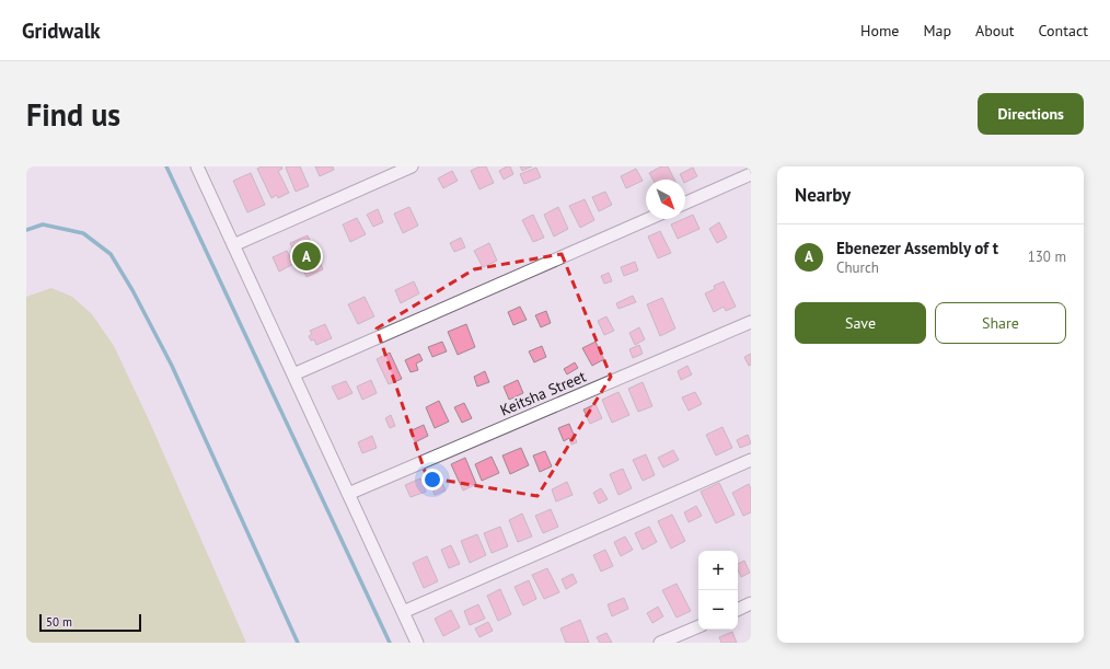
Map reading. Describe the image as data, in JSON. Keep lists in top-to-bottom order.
{
  "streets": {
    "street": ["Keitsha Street"]
  },
  "scale_bar": "50 m",
  "north": "bottom right",
  "page": {
    "header": "Gridwalk",
    "nav": [
      "Home",
      "Map",
      "About",
      "Contact"
    ],
    "buttons": [
      "Directions",
      ["Save", "Share"]
    ],
    "title": "Find us",
    "heading": "Nearby",
    "list": [
      {
        "mark": "A",
        "name": "Ebenezer Assembly of t",
        "note": "Church",
        "value": "130 m"
      }
    ],
    "pins": "A",
    "map_buttons": ["+", "−"],
    "scale": "50 m"
  }
}
